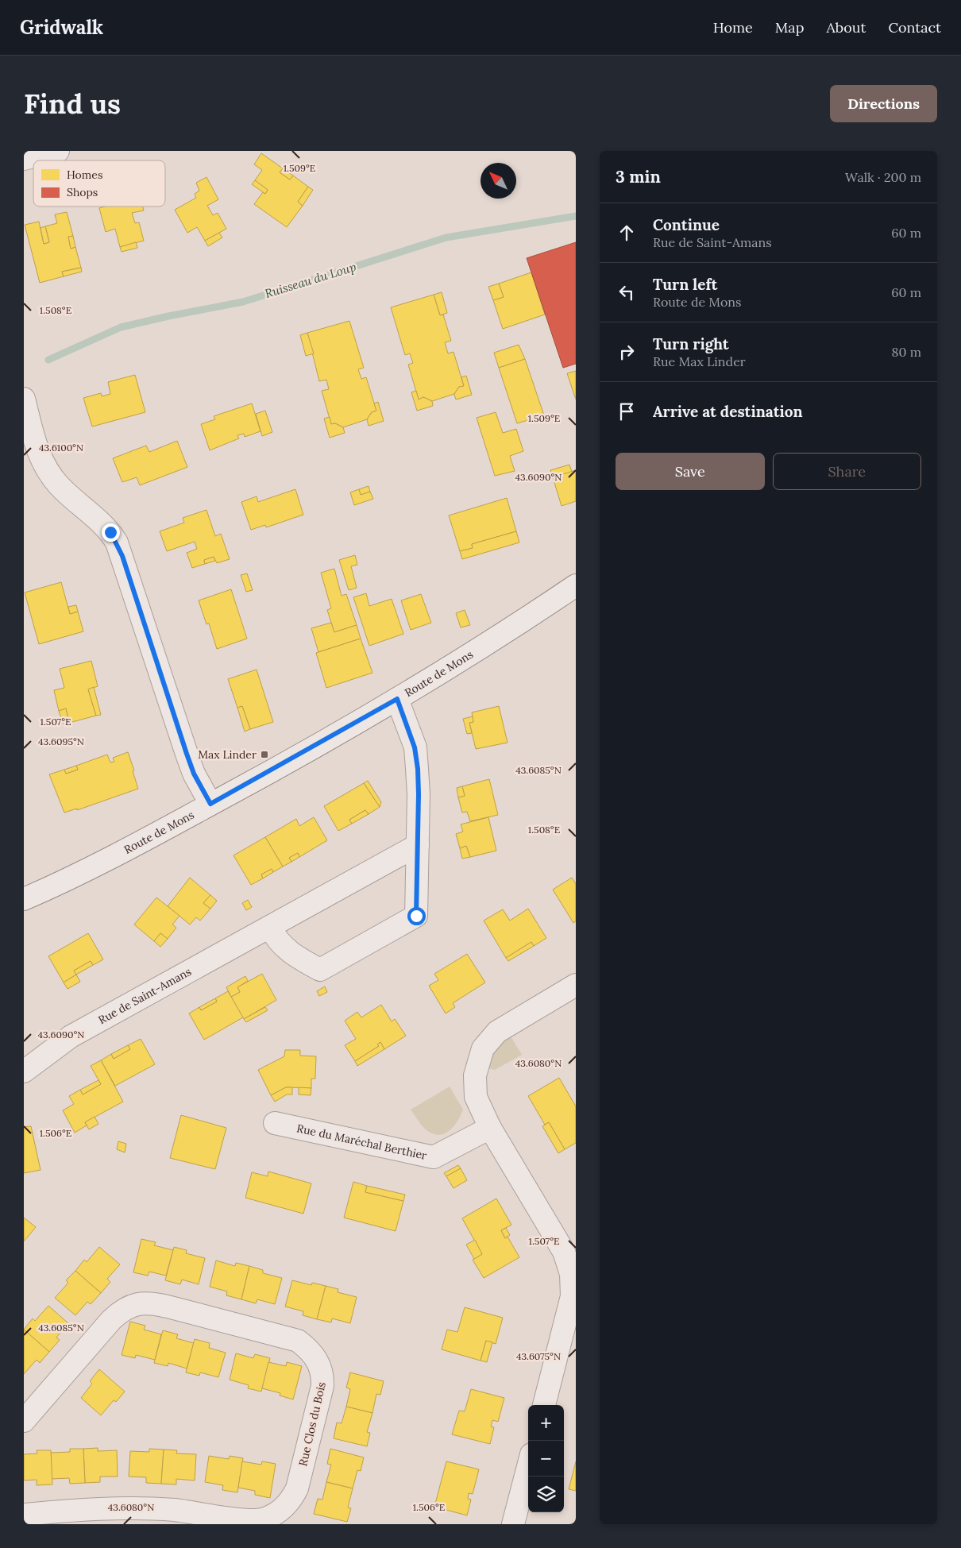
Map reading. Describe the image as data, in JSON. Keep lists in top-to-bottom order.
{
  "streets": {
    "street": [
      "Route de Mons",
      "Rue de Saint-Amans",
      "Rue du Maréchal Berthier",
      "Rue Clos du Bois"
    ]
  },
  "water": ["Ruisseau du Loup"],
  "places": {
    "transit": ["Max Linder"]
  },
  "legend": ["Homes", "Shops"],
  "north": "top left",
  "page": {
    "header": "Gridwalk",
    "nav": [
      "Home",
      "Map",
      "About",
      "Contact"
    ],
    "buttons": [
      "Directions",
      ["Save", "Share"]
    ],
    "title": "Find us",
    "heading": ["3 min", "Walk · 200 m"],
    "list": [
      ["Continue", "Rue de Saint-Amans", "60 m"],
      ["Turn left", "Route de Mons", "60 m"],
      ["Turn right", "Rue Max Linder", "80 m"],
      "Arrive at destination"
    ],
    "map_buttons": ["+", "−"]
  },
  "coordinates": [
    "1.509°E",
    "1.508°E",
    "43.6100°N",
    "43.6090°N",
    "1.507°E",
    "43.6095°N",
    "43.6085°N",
    "43.6080°N",
    "1.506°E",
    "43.6075°N"
  ]
}
